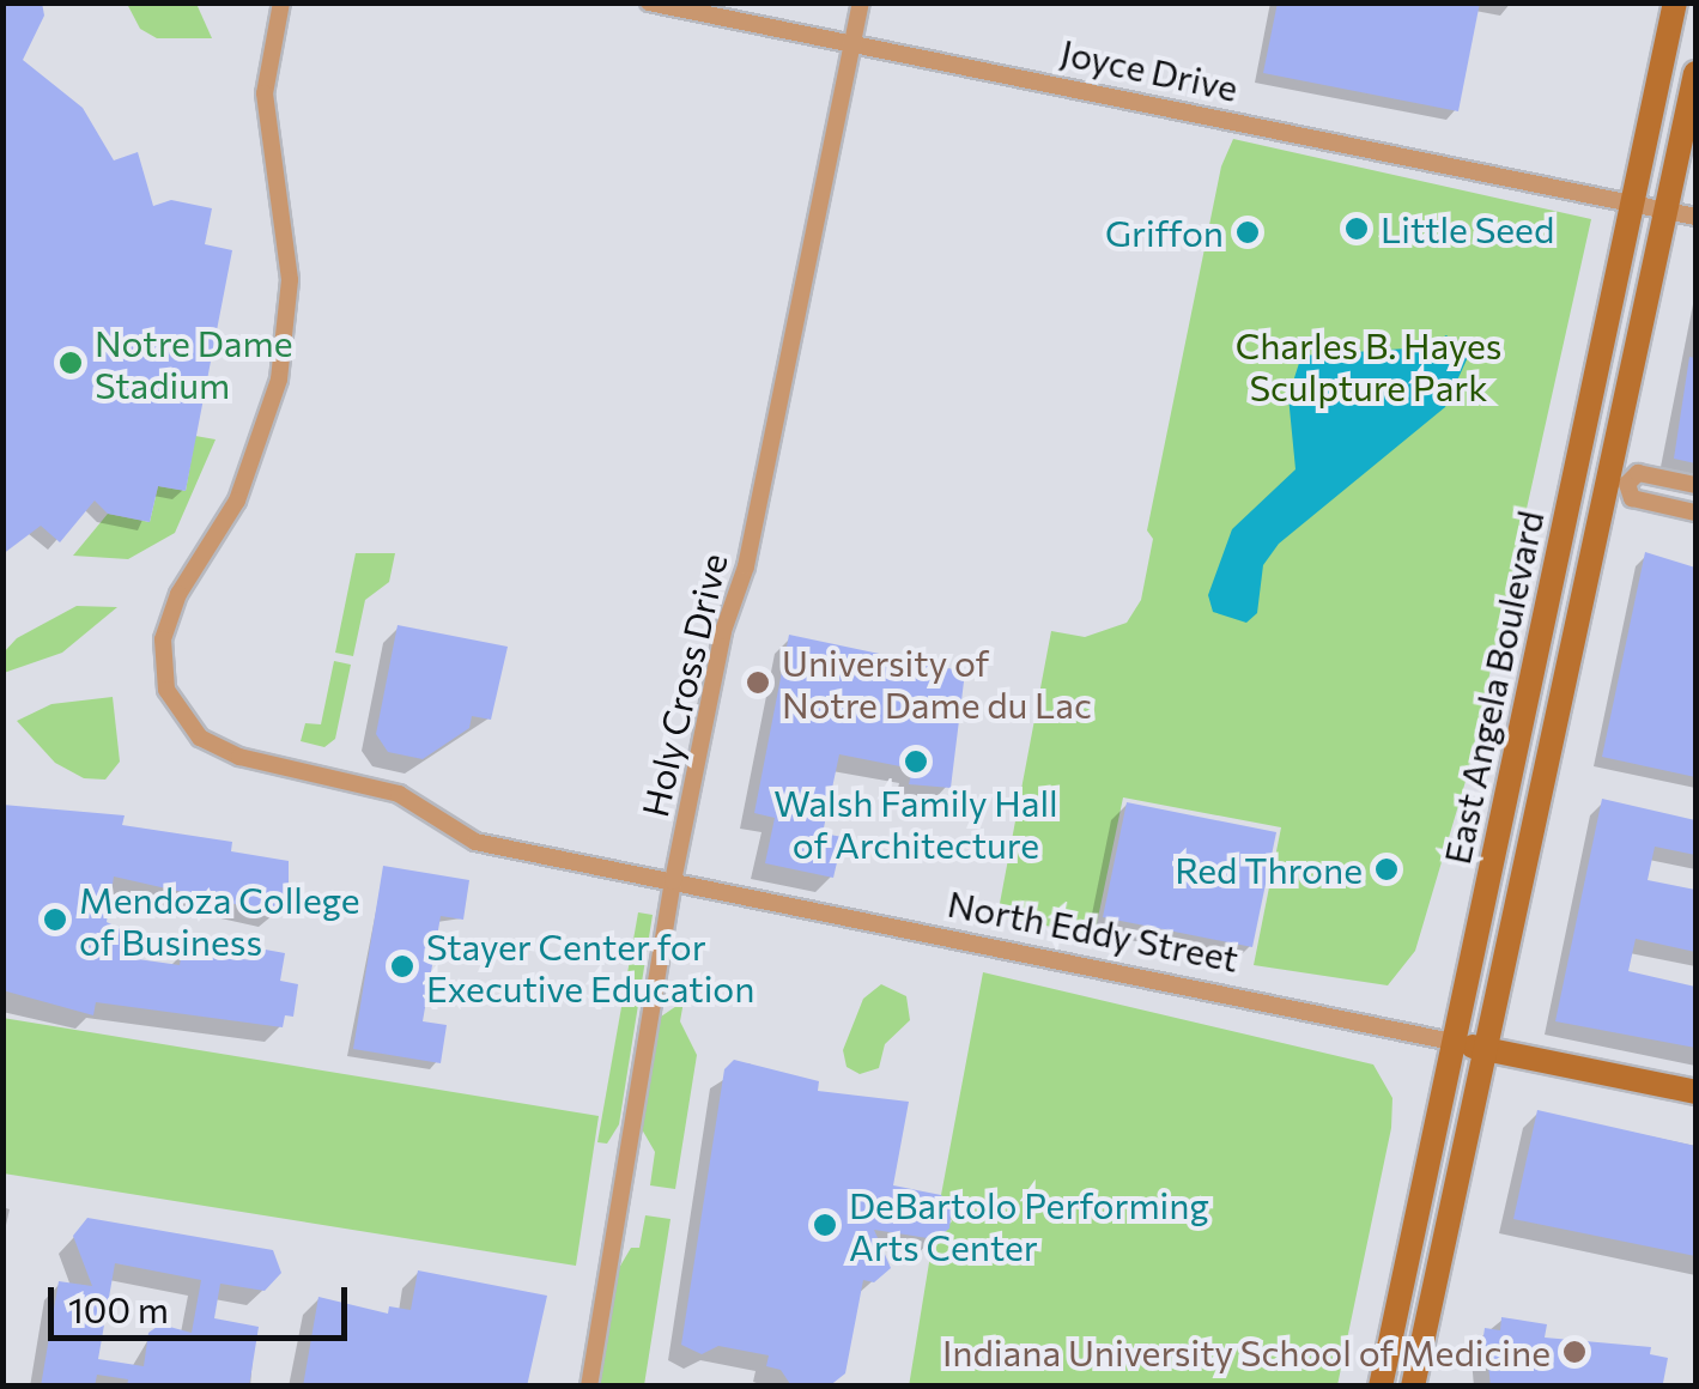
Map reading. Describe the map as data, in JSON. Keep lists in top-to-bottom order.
{
  "streets": {
    "main road": ["East Angela Boulevard", "North Eddy Street"],
    "street": ["Joyce Drive", "Holy Cross Drive"]
  },
  "crossings": [
    ["Joyce Drive", "Holy Cross Drive"],
    ["Joyce Drive", "East Angela Boulevard"],
    ["Holy Cross Drive", "North Eddy Street"],
    ["East Angela Boulevard", "North Eddy Street"]
  ],
  "parks": ["Charles B. Hayes Sculpture Park"],
  "places": [
    "Little Seed",
    "Griffon",
    "Notre Dame Stadium",
    "University of Notre Dame du Lac",
    "Walsh Family Hall of Architecture",
    "Red Throne",
    "Mendoza College of Business",
    "Stayer Center for Executive Education",
    "DeBartolo Performing Arts Center",
    "Indiana University School of Medicine"
  ],
  "scale_bar": "100 m"
}
